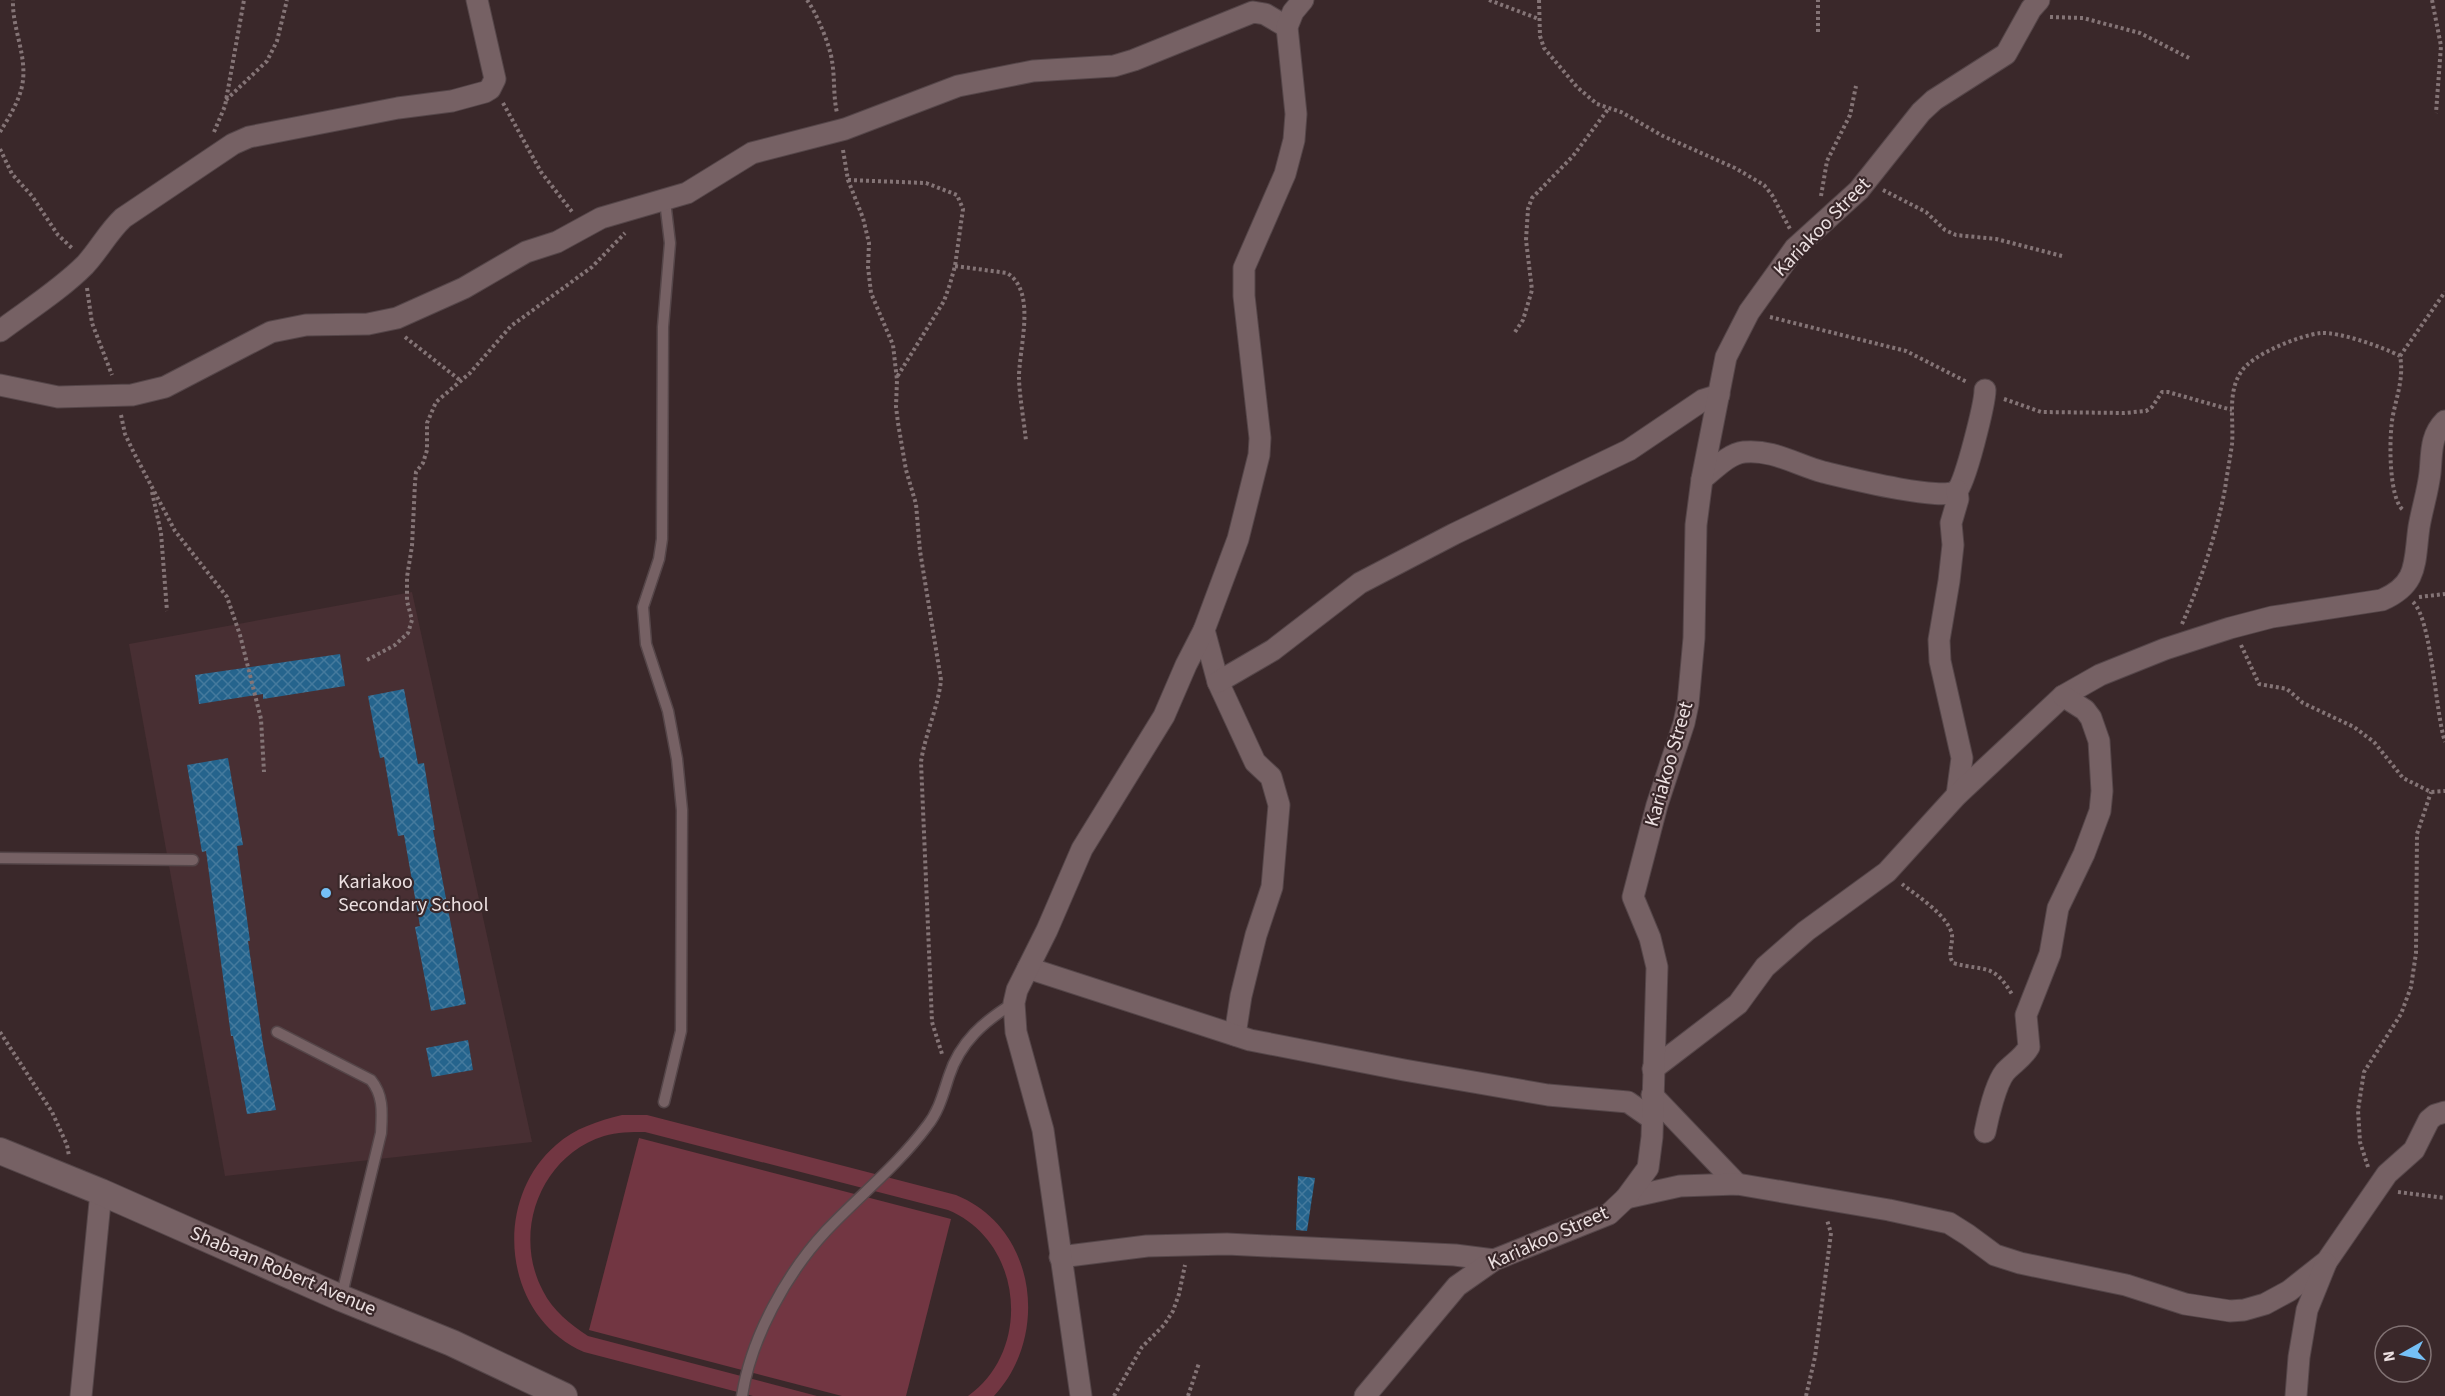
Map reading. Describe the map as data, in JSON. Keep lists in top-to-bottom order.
{
  "streets": {
    "street": ["Kariakoo Street", "Shabaan Robert Avenue"]
  },
  "places": ["Kariakoo Secondary School"],
  "north": "left"
}
